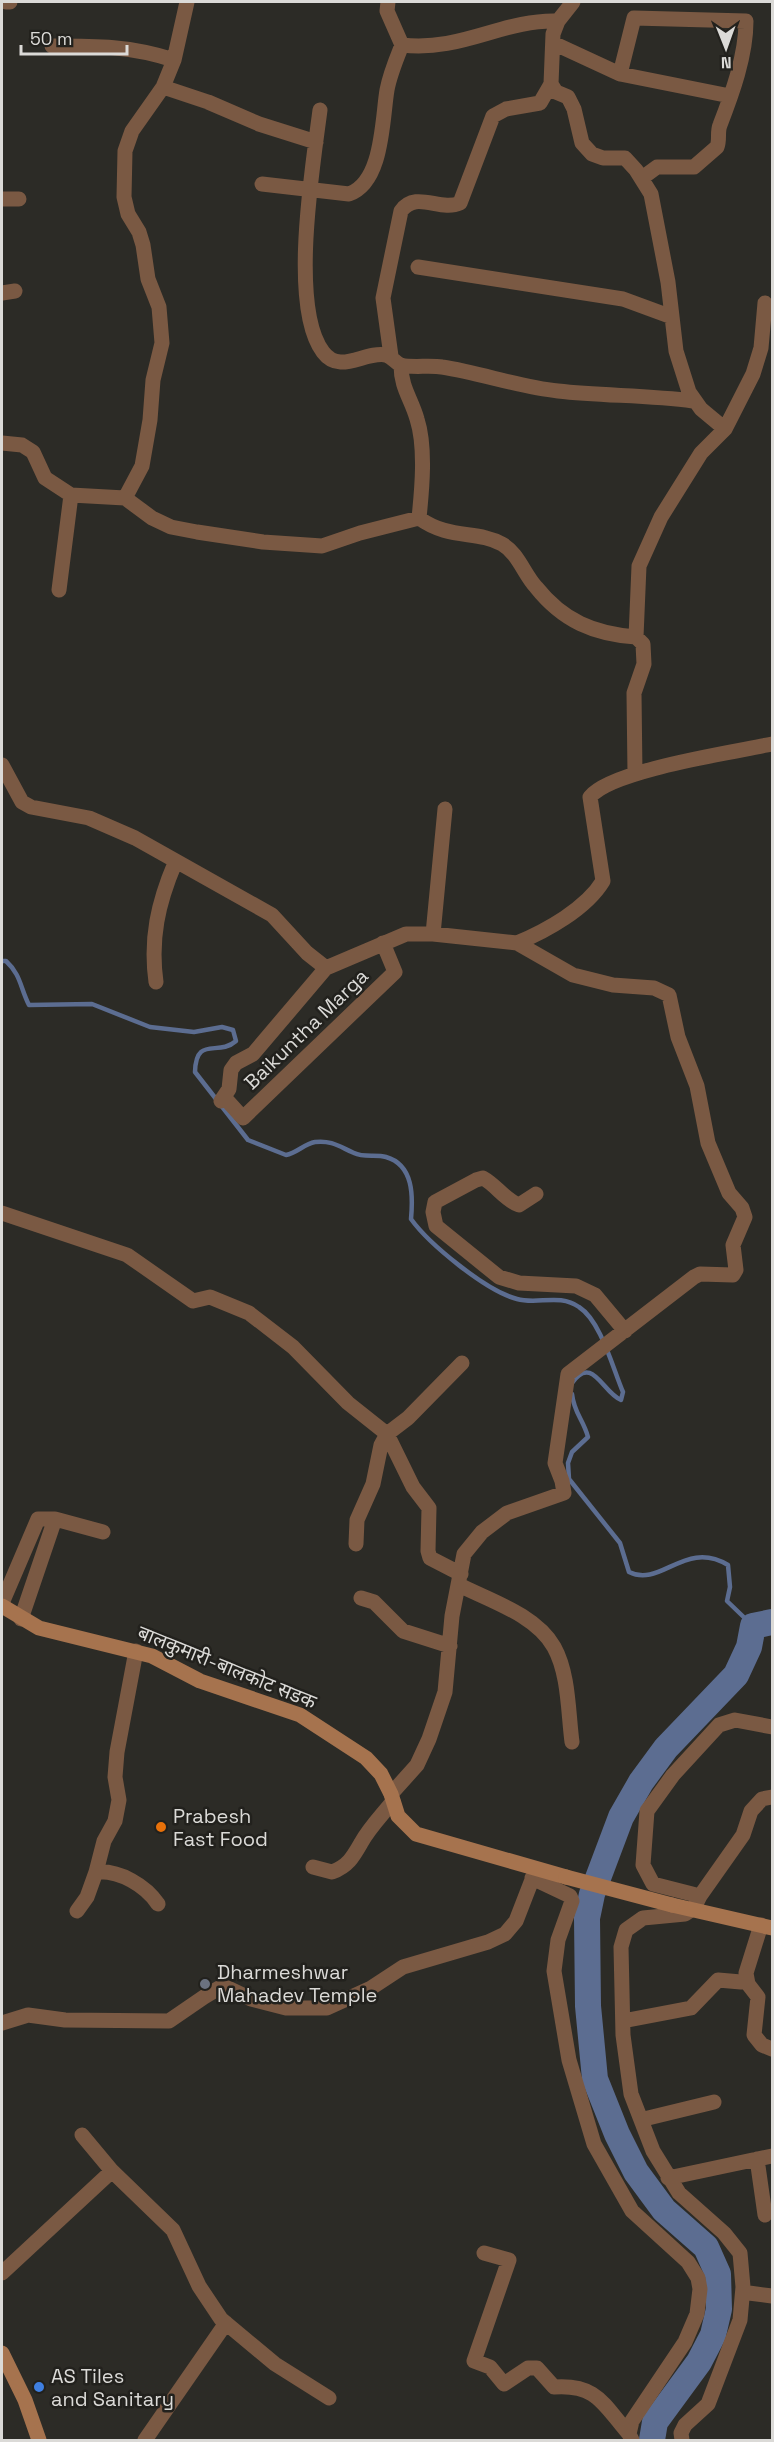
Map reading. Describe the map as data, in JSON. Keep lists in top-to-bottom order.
{
  "streets": {
    "main road": ["बालकुमारी-बालकोट सडक"],
    "street": ["Baikuntha Marga"]
  },
  "places": ["Prabesh Fast Food", "Dharmeshwar Mahadev Temple", "AS Tiles and Sanitary"],
  "scale_bar": "50 m",
  "north": "bottom"
}
